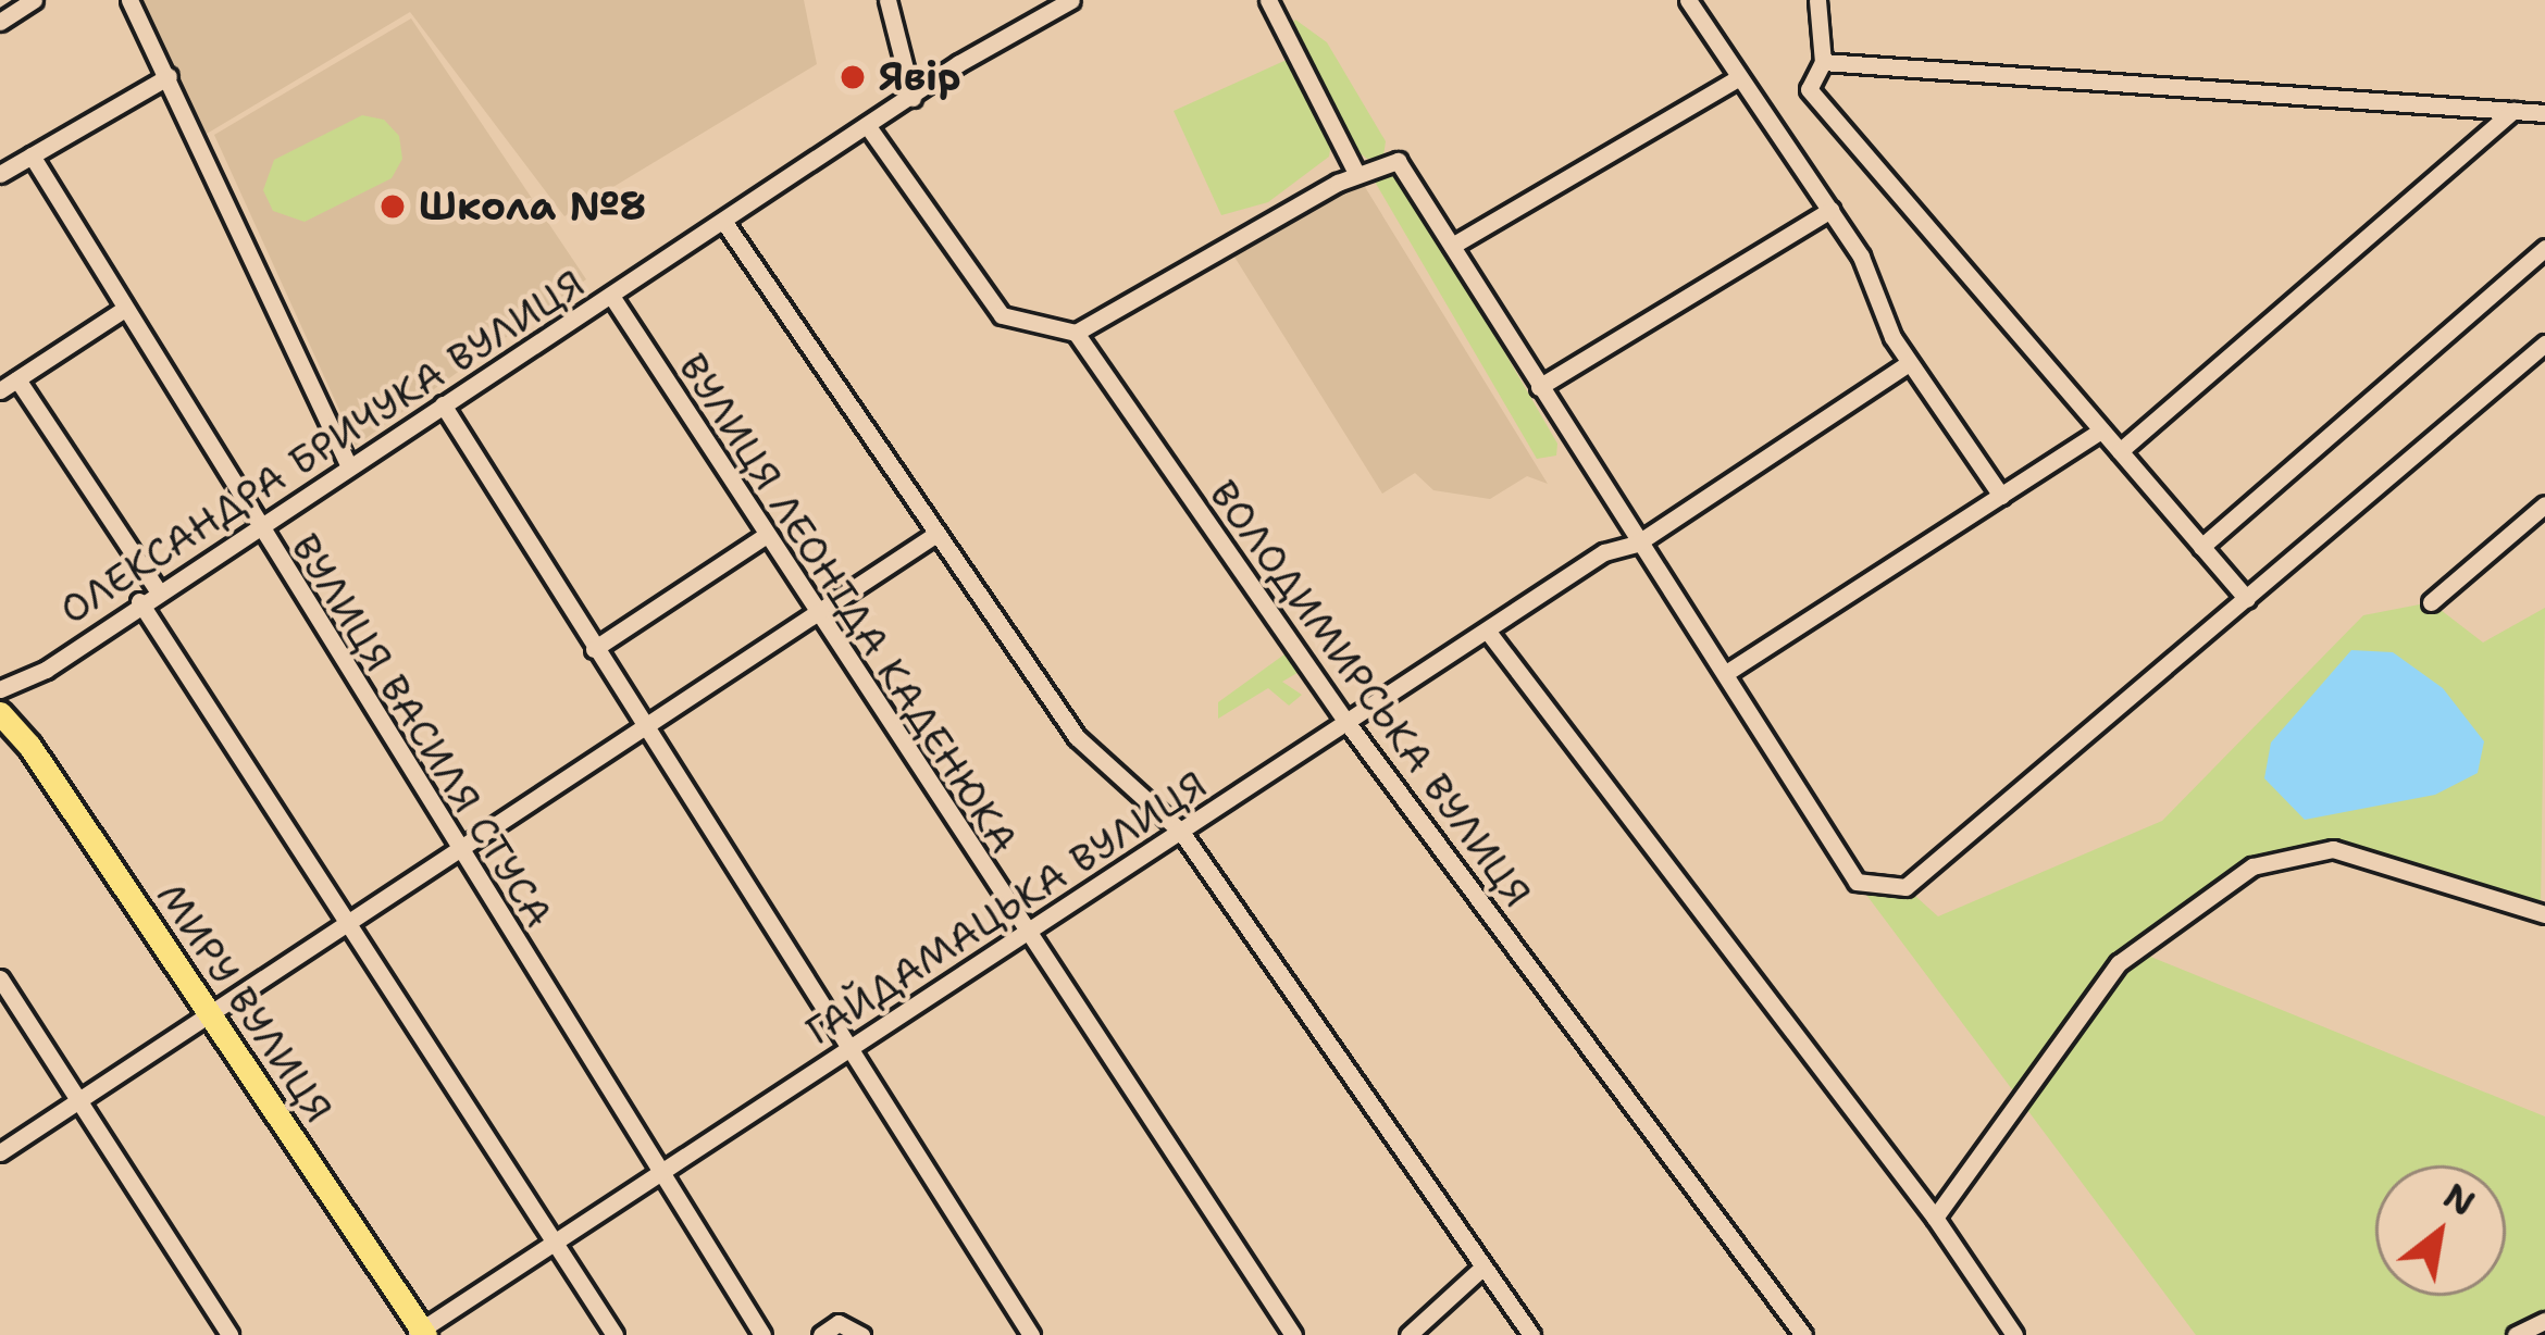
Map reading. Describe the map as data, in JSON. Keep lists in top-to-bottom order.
{
  "streets": {
    "main road": ["МИРУ ВУЛИЦЯ"],
    "street": [
      "ОЛЕКСАНДРА БРИЧУКА ВУЛИЦЯ",
      "ВУЛИЦЯ ЛЕОНІДА КАДЕНЮКА",
      "ВОЛОДИМИРСЬКА ВУЛИЦЯ",
      "ВУЛИЦЯ ВАСИЛЯ СТУСА",
      "ГАЙДАМАЦЬКА ВУЛИЦЯ"
    ]
  },
  "crossings": [
    ["ОЛЕКСАНДРА БРИЧУКА ВУЛИЦЯ", "ВУЛИЦЯ ЛЕОНІДА КАДЕНЮКА"],
    ["ОЛЕКСАНДРА БРИЧУКА ВУЛИЦЯ", "ВУЛИЦЯ ВАСИЛЯ СТУСА"],
    ["ВУЛИЦЯ ЛЕОНІДА КАДЕНЮКА", "ГАЙДАМАЦЬКА ВУЛИЦЯ"],
    ["ВОЛОДИМИРСЬКА ВУЛИЦЯ", "ГАЙДАМАЦЬКА ВУЛИЦЯ"],
    ["ВУЛИЦЯ ВАСИЛЯ СТУСА", "ГАЙДАМАЦЬКА ВУЛИЦЯ"],
    ["ГАЙДАМАЦЬКА ВУЛИЦЯ", "МИРУ ВУЛИЦЯ"]
  ],
  "places": ["Явiр", "Школа №8"],
  "north": "top right"
}
